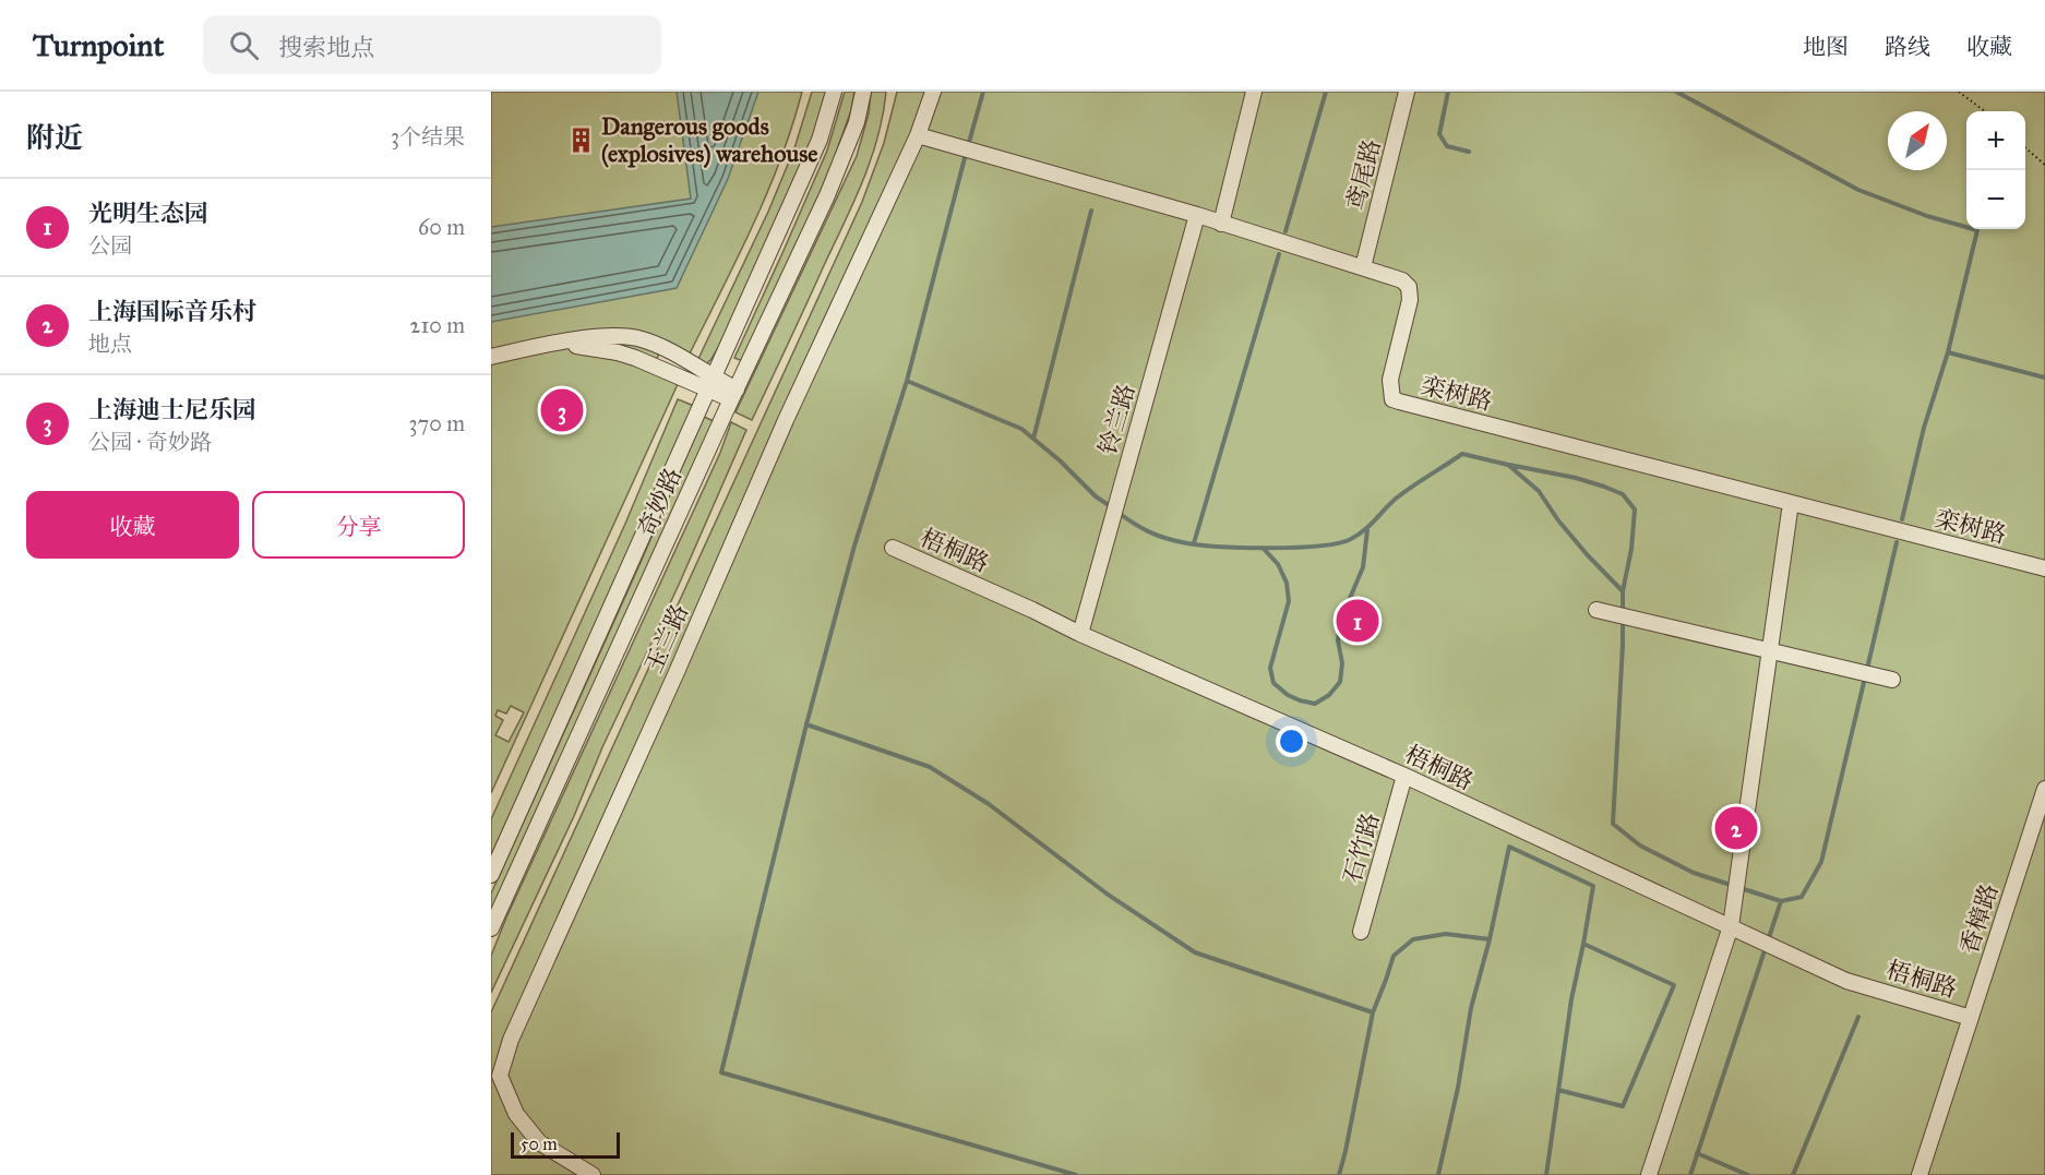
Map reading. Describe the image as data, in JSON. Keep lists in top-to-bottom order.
{
  "streets": {
    "street": [
      "鸢尾路",
      "栾树路",
      "铃兰路",
      "奇妙路",
      "梧桐路",
      "玉兰路",
      "石竹路",
      "香樟路"
    ]
  },
  "crossings": [
    ["鸢尾路", "栾树路"],
    ["栾树路", "铃兰路"],
    ["栾树路", "玉兰路"],
    ["铃兰路", "梧桐路"],
    ["梧桐路", "石竹路"],
    ["梧桐路", "香樟路"]
  ],
  "places": {
    "building": ["Dangerous goods (explosives) warehouse"]
  },
  "scale_bar": "50 m",
  "north": "top right",
  "page": {
    "header": "Turnpoint",
    "search": "搜索地点",
    "nav": ["地图", "路线", "收藏"],
    "heading": ["附近", "3个结果"],
    "map_buttons": ["+", "−"],
    "list": [
      {
        "mark": "1",
        "name": "光明生态园",
        "note": "公园",
        "value": "60 m"
      },
      {
        "mark": "2",
        "name": "上海国际音乐村",
        "note": "地点",
        "value": "210 m"
      },
      {
        "mark": "3",
        "name": "上海迪士尼乐园",
        "note": "公园 · 奇妙路",
        "value": "370 m"
      }
    ],
    "pins": ["3", "1", "2"],
    "buttons": ["收藏", "分享"],
    "scale": "50 m"
  }
}
